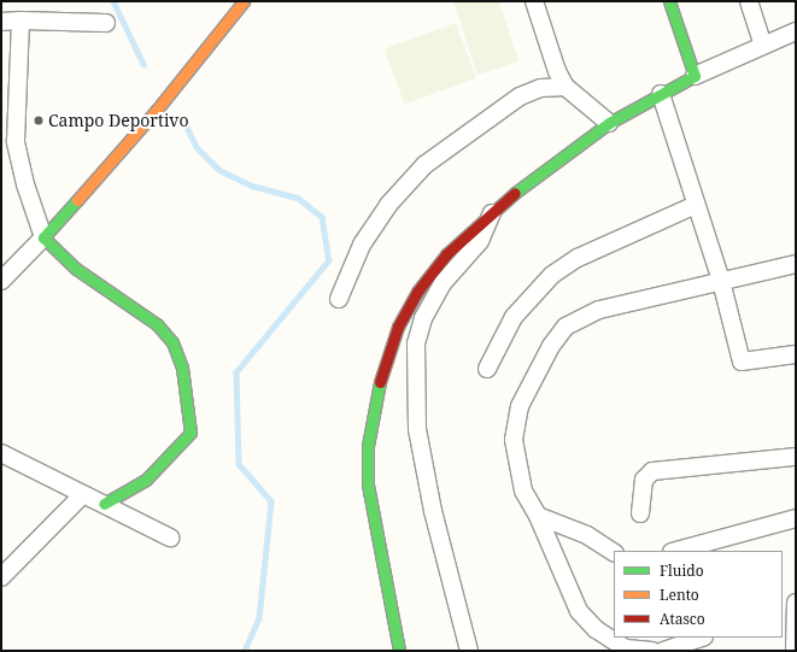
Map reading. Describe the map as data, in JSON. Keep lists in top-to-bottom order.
{
  "places": ["Campo Deportivo"],
  "legend": ["Fluido", "Lento", "Atasco"]
}
